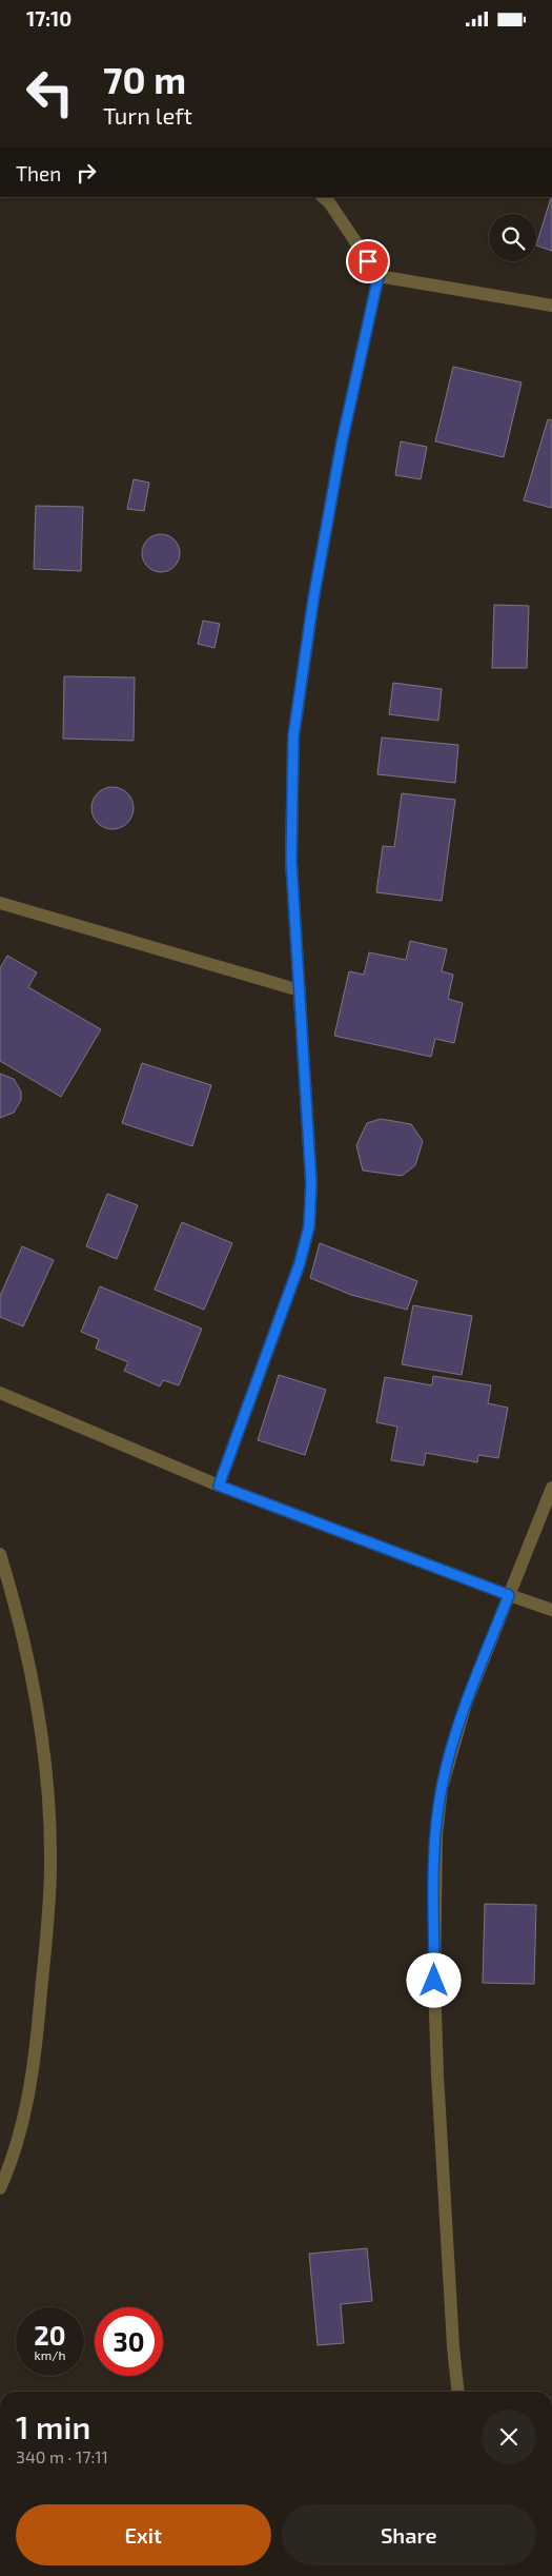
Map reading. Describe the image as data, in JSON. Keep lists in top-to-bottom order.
{
  "page": {
    "status": "17:10",
    "turn": ["70 m", "Turn left"],
    "then": "Then",
    "speed": "20 km/h",
    "limit": "30",
    "heading": ["1 min", "340 m · 17:11"],
    "buttons": ["Exit", "Share"]
  }
}
